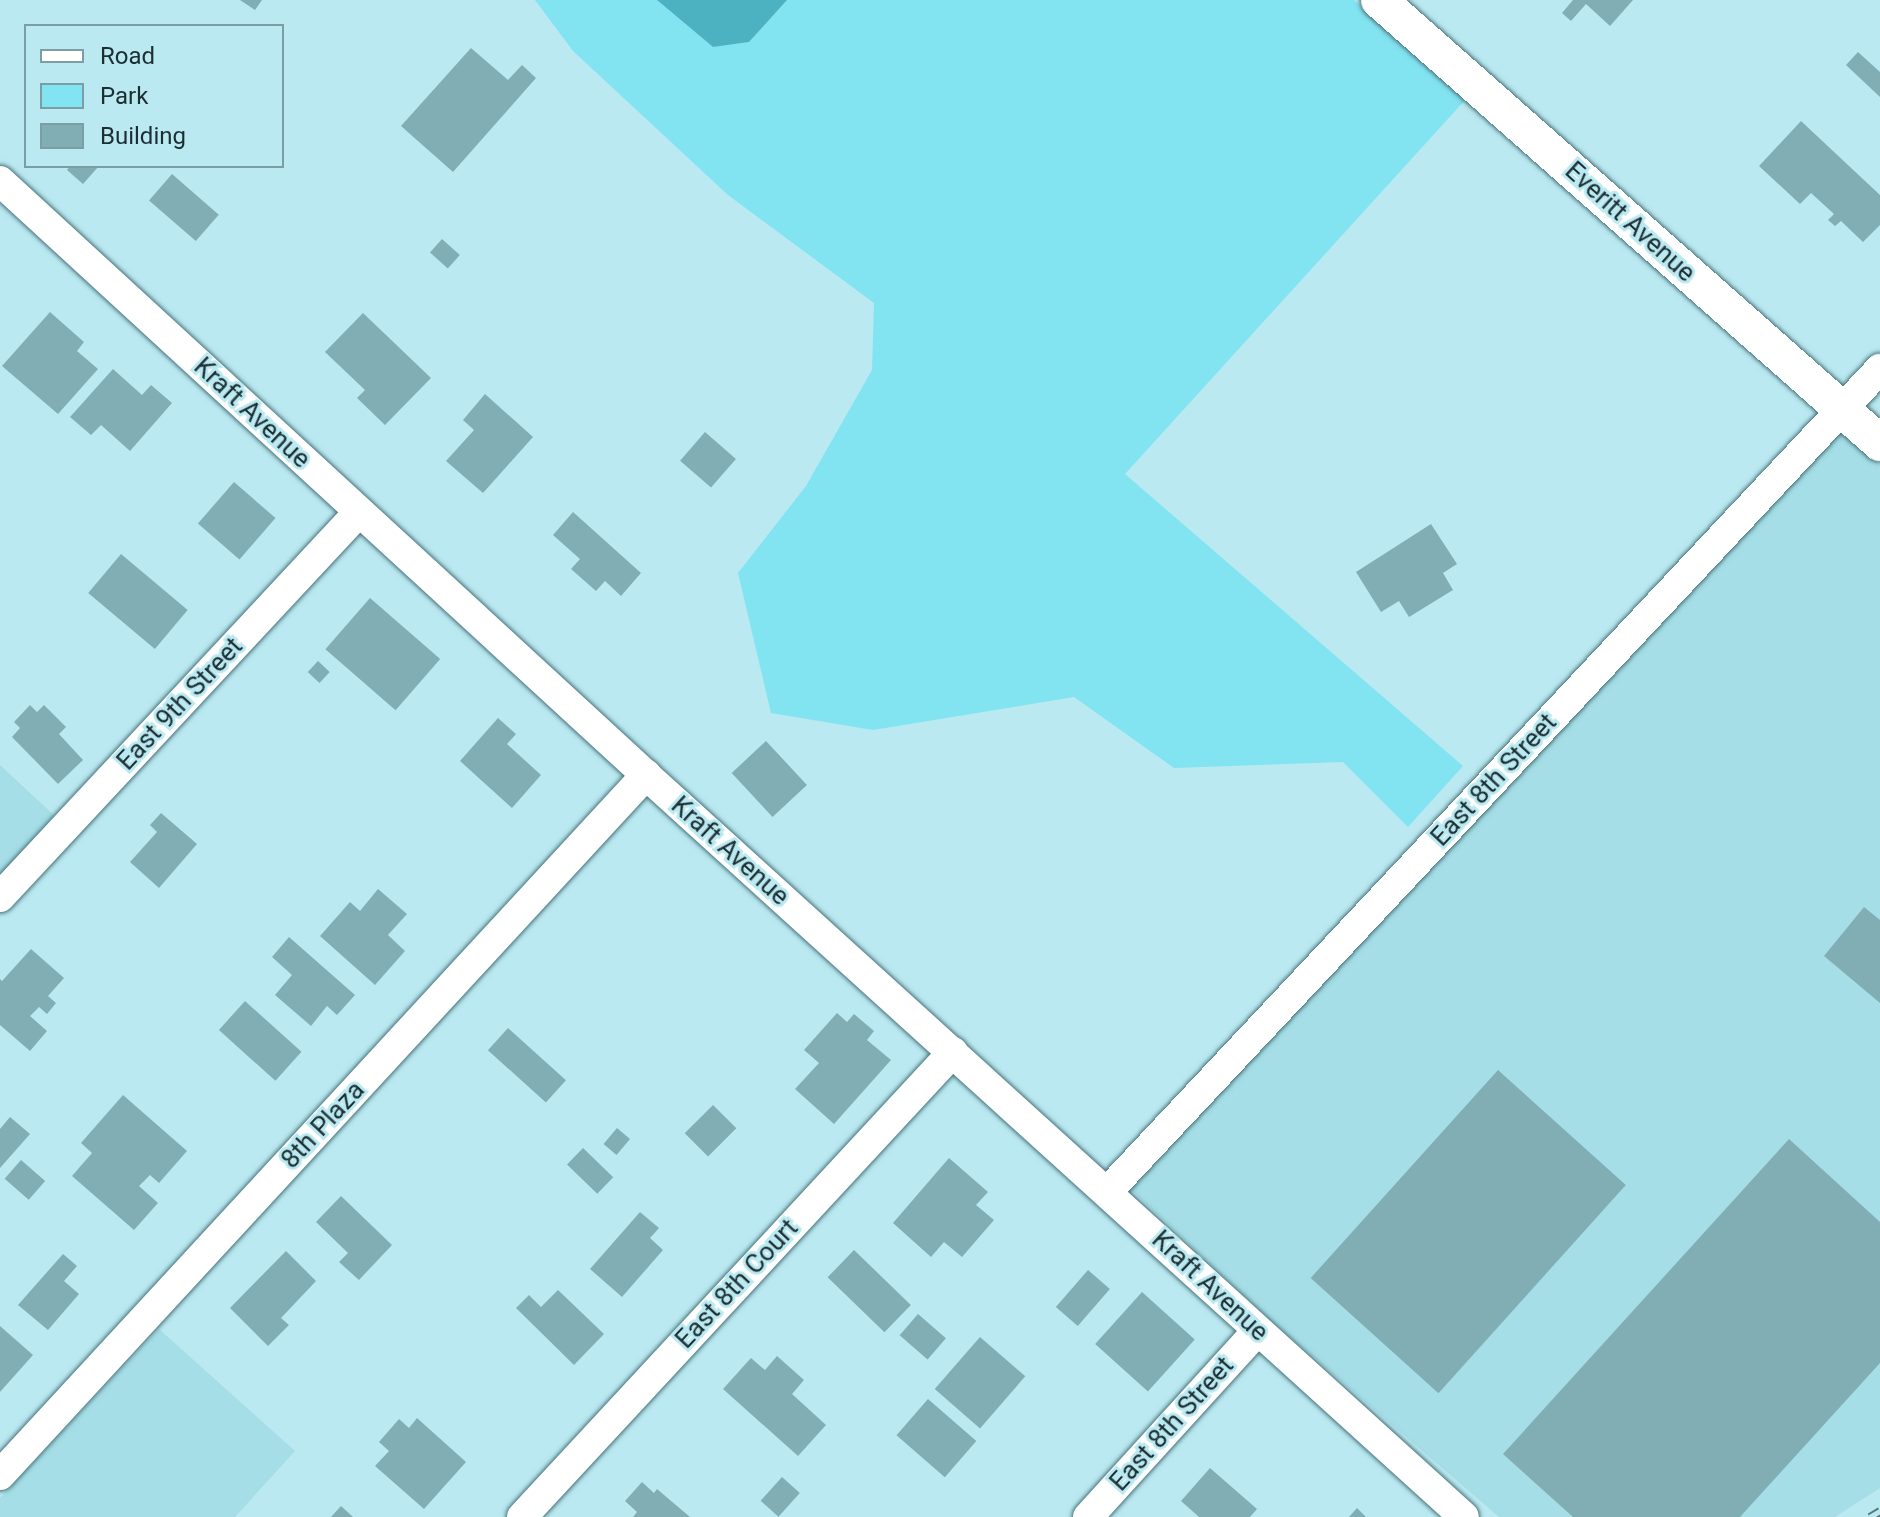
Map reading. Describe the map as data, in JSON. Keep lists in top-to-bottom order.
{
  "streets": {
    "street": [
      "Everitt Avenue",
      "Kraft Avenue",
      "East 9th Street",
      "East 8th Street",
      "8th Plaza",
      "East 8th Court"
    ]
  },
  "crossings": [
    ["Everitt Avenue", "East 8th Street"],
    ["Kraft Avenue", "East 9th Street"],
    ["Kraft Avenue", "East 8th Street"],
    ["Kraft Avenue", "8th Plaza"],
    ["Kraft Avenue", "East 8th Court"]
  ],
  "legend": ["Road", "Park", "Building"]
}
